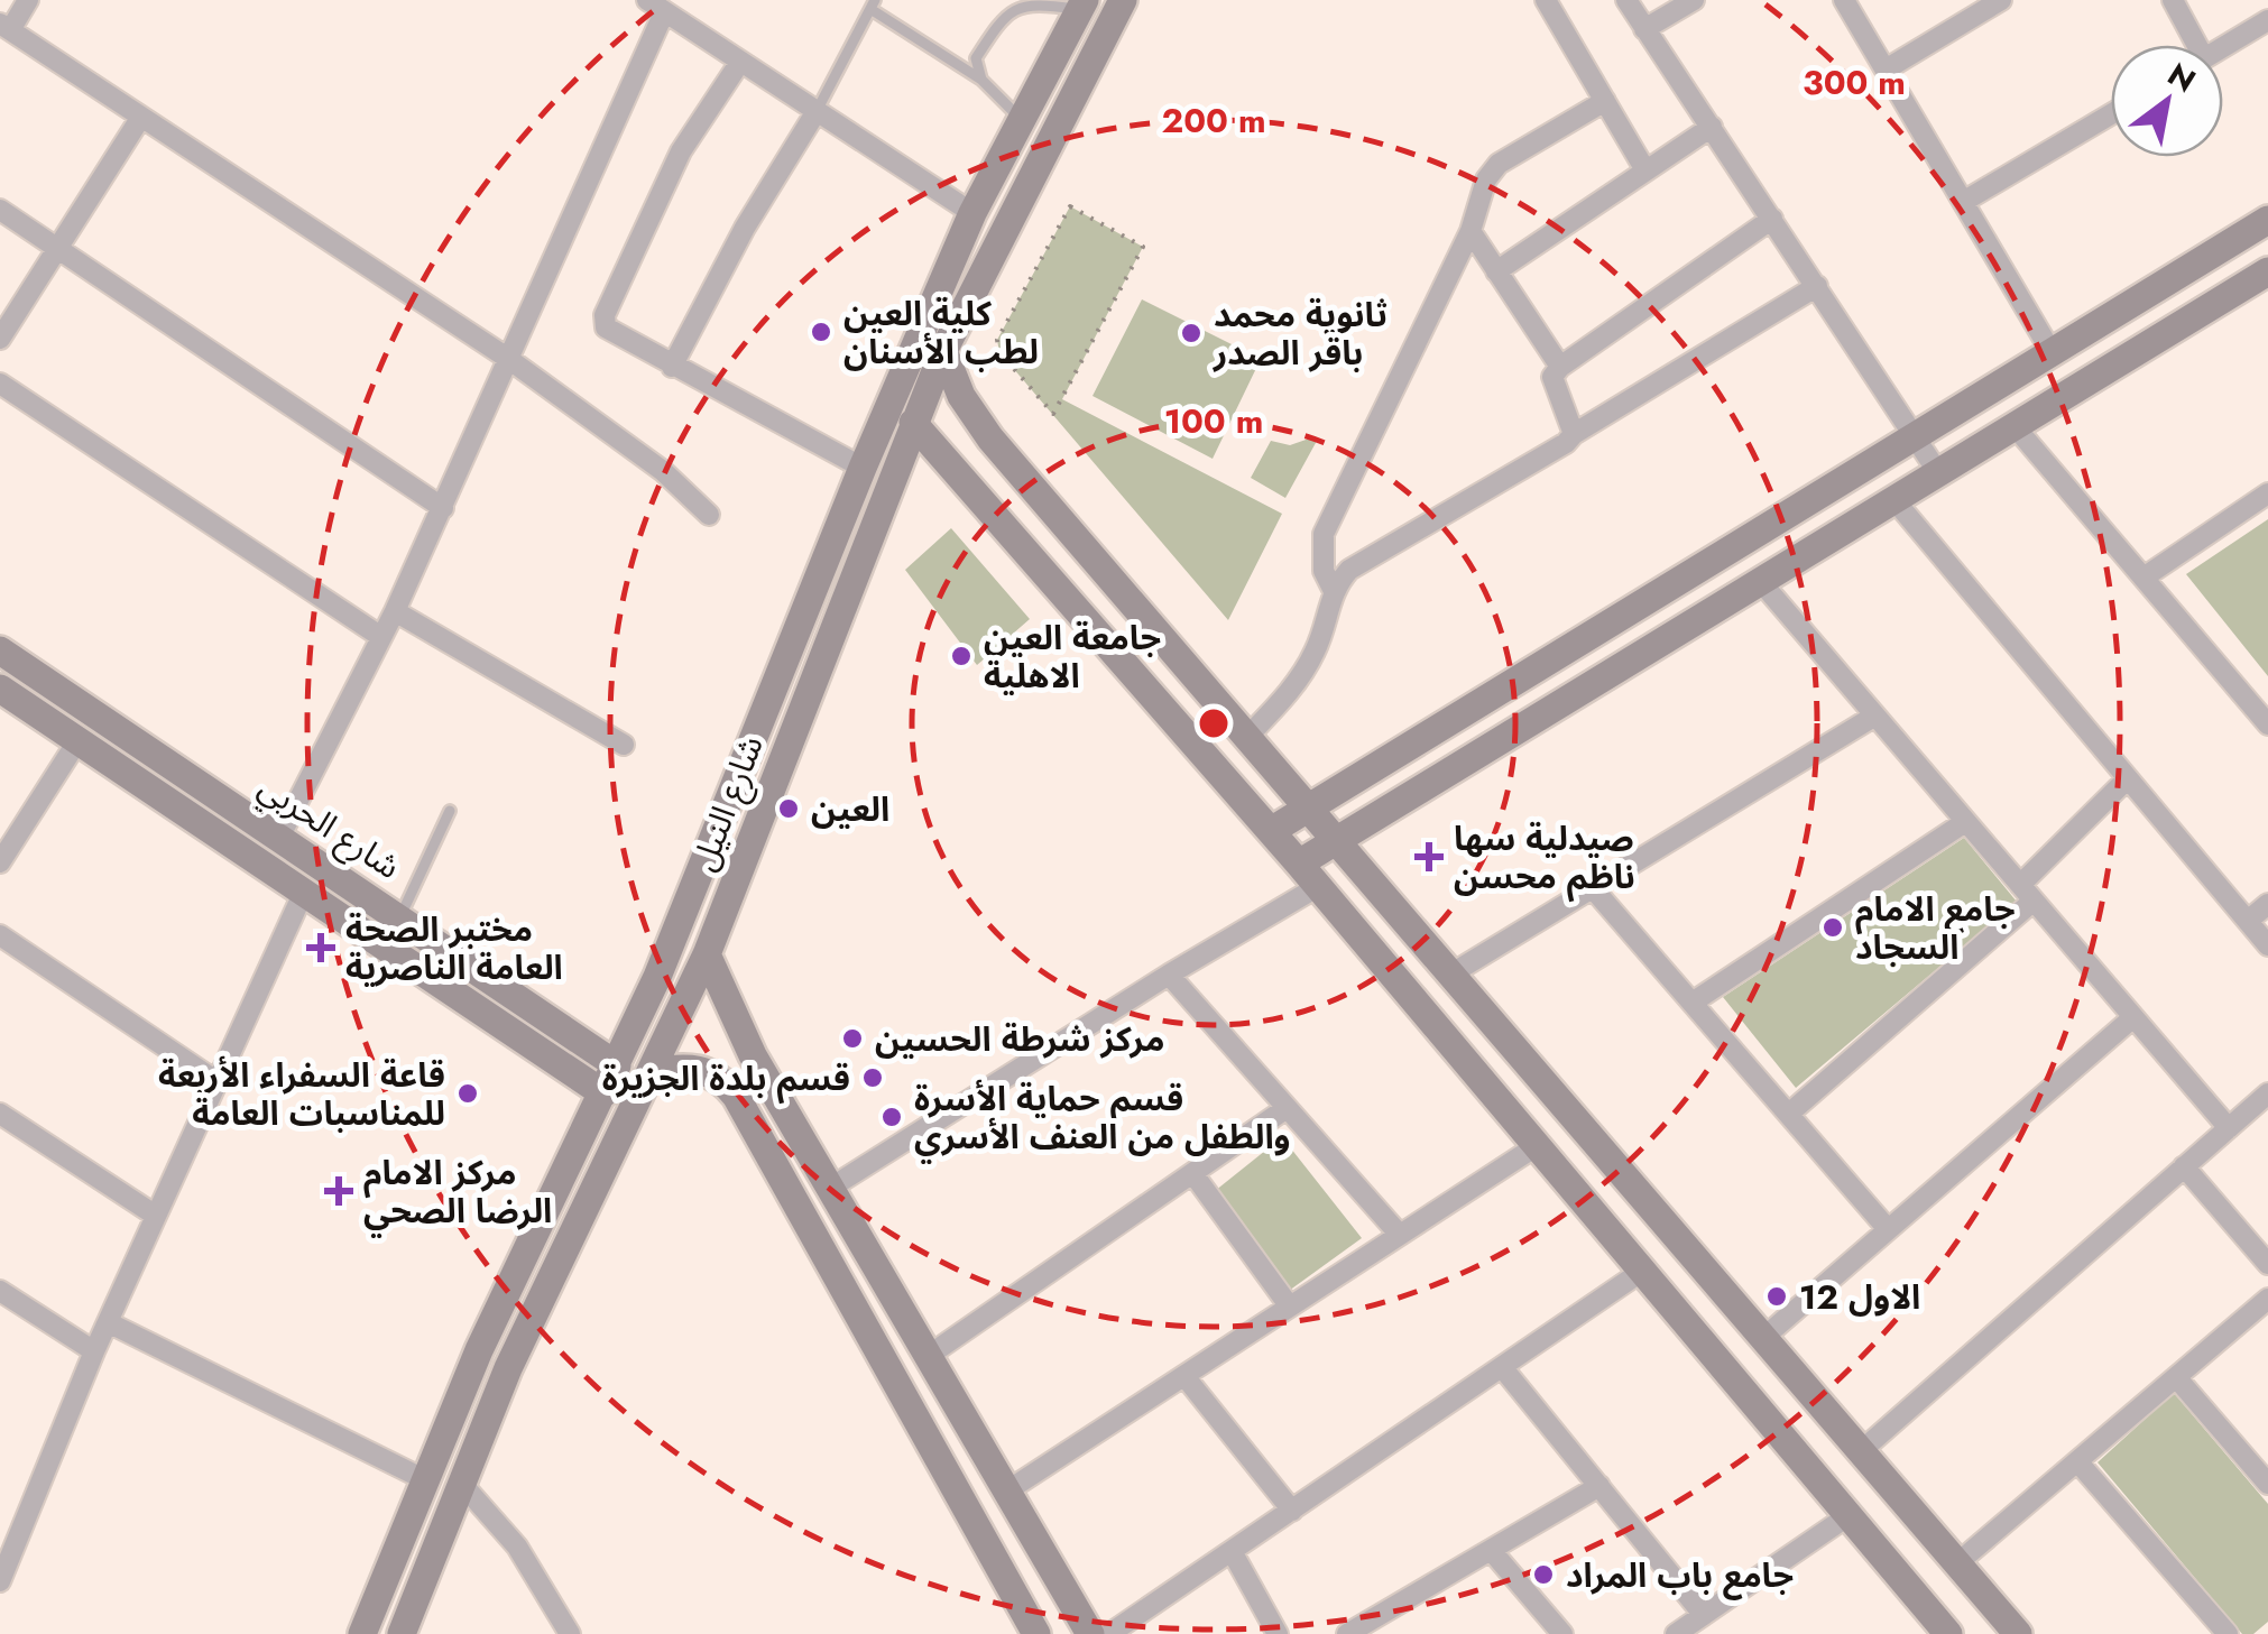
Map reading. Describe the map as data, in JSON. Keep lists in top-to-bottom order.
{
  "streets": {
    "main road": ["شارع النيل", "شارع الحربي"]
  },
  "places": {
    "other": [
      "كلية العين لطب الأسنان",
      "ثانوية محمد باقر الصدر",
      "جامعة العين الاهلية",
      "العين",
      "جامع الامام السجاد",
      "مركز شرطة الحسين",
      "قسم بلدة الجزيرة",
      "قاعة السفراء الأربعة للمناسبات العامة",
      "قسم حماية الأسرة والطفل من العنف الأسري",
      "الاول 12",
      "جامع باب المراد"
    ],
    "health": ["صيدلية سها ناظم محسن", "مختبر الصحة العامة الناصرية", "مركز الامام الرضا الصحي"]
  },
  "north": "top right",
  "rings": ["300 m", "200 m", "100 m"]
}
